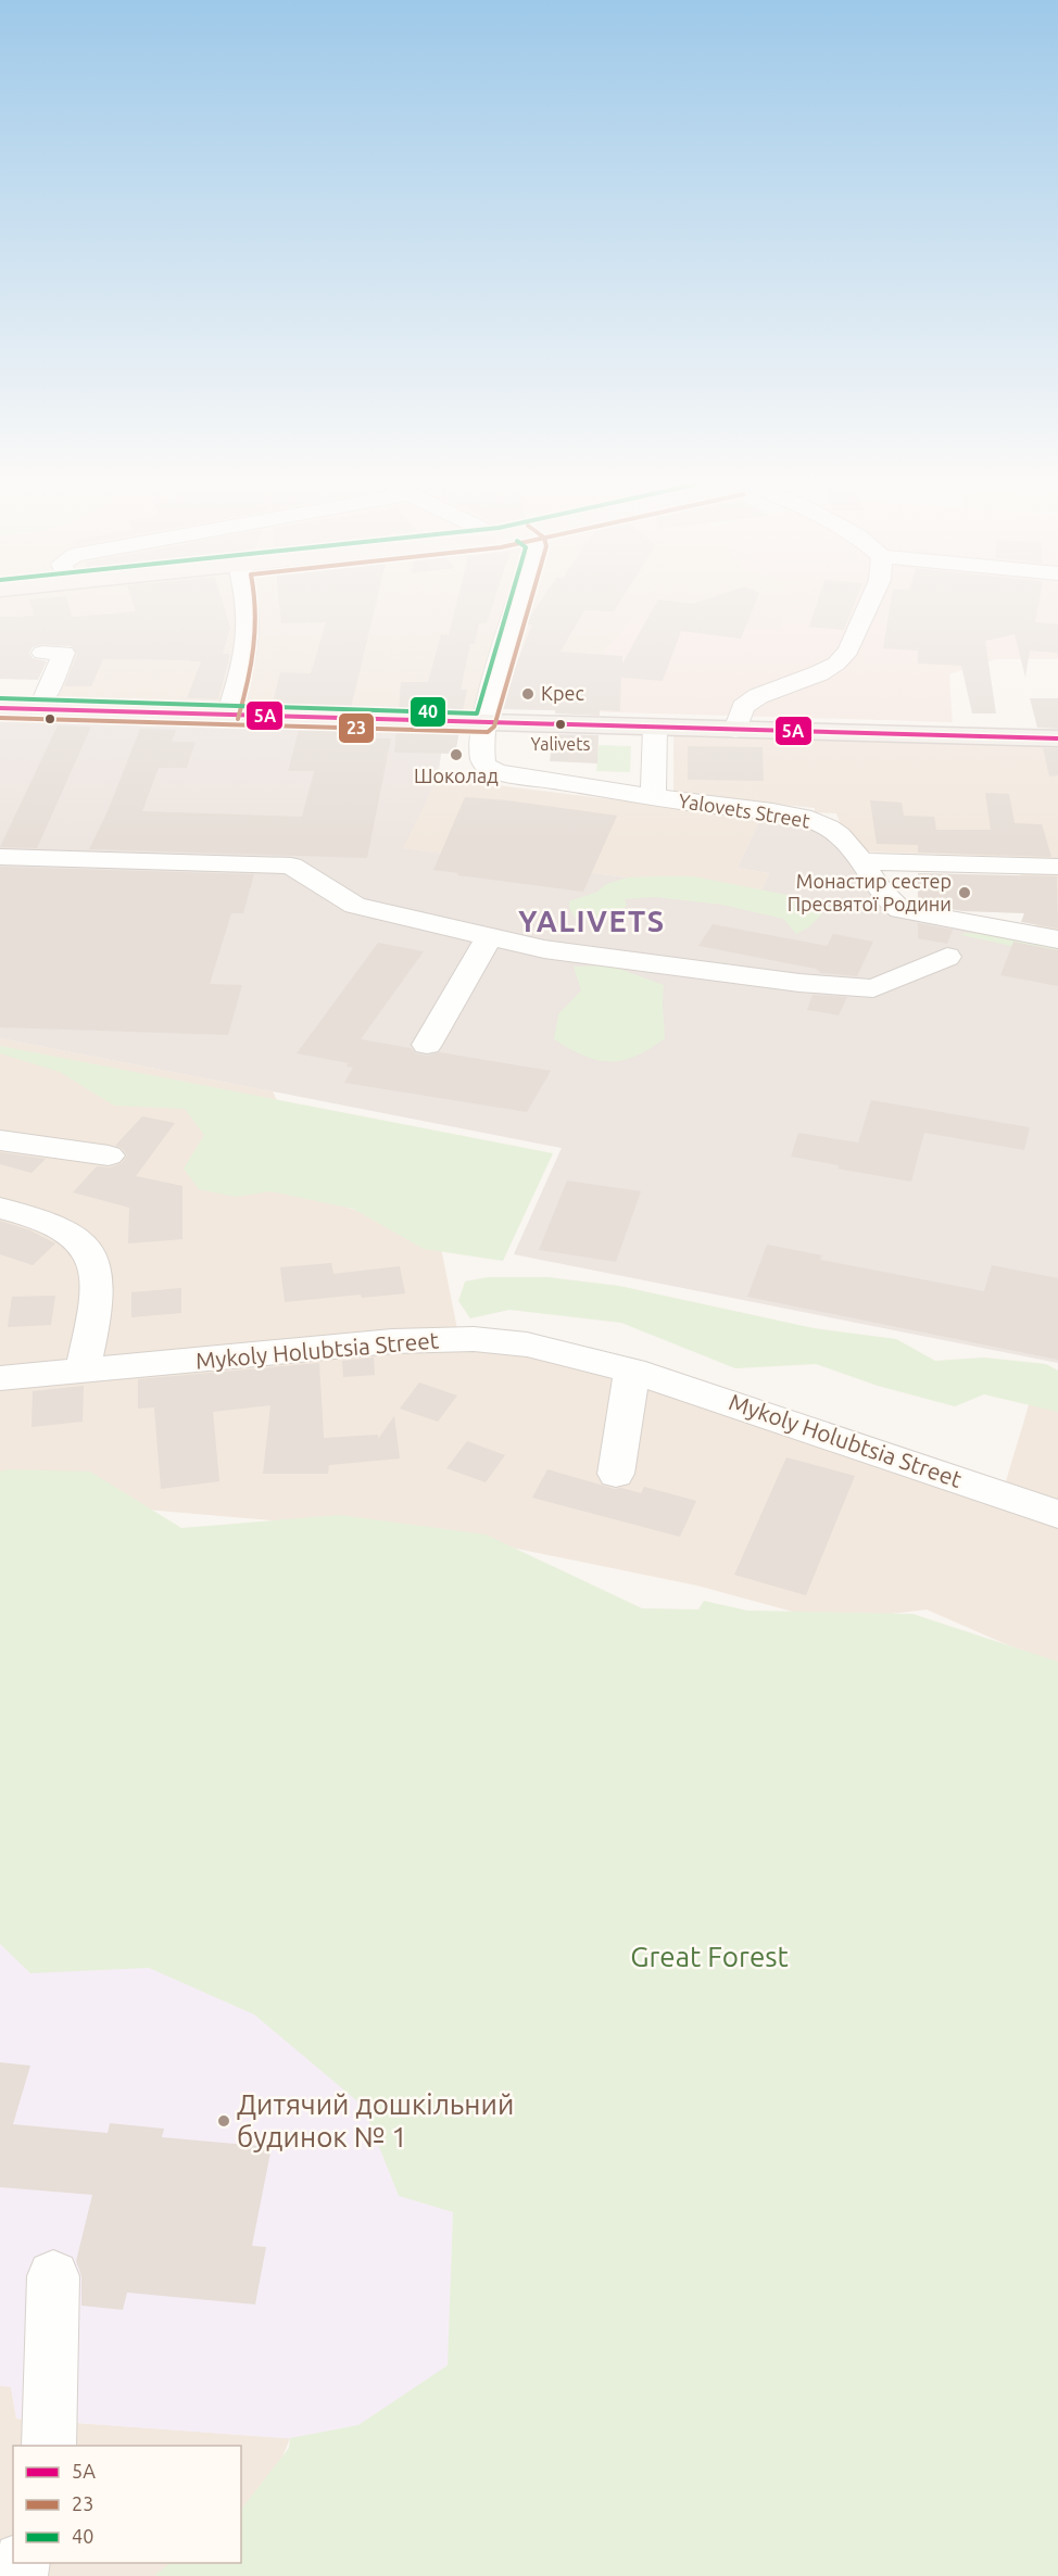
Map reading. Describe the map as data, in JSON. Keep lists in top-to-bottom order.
{
  "streets": {
    "street": ["Yalovets Street", "Mykoly Holubtsia Street"]
  },
  "districts": ["YALIVETS"],
  "parks": ["Great Forest"],
  "places": [
    "Крес",
    "Yalivets",
    "Шоколад",
    "Монастир сестер Пресвятої Родини",
    "Дитячий дошкільний будинок № 1"
  ],
  "lines": ["transit line 23", "transit line 40", "transit line 5А"],
  "legend": ["5А", "23", "40"]
}
